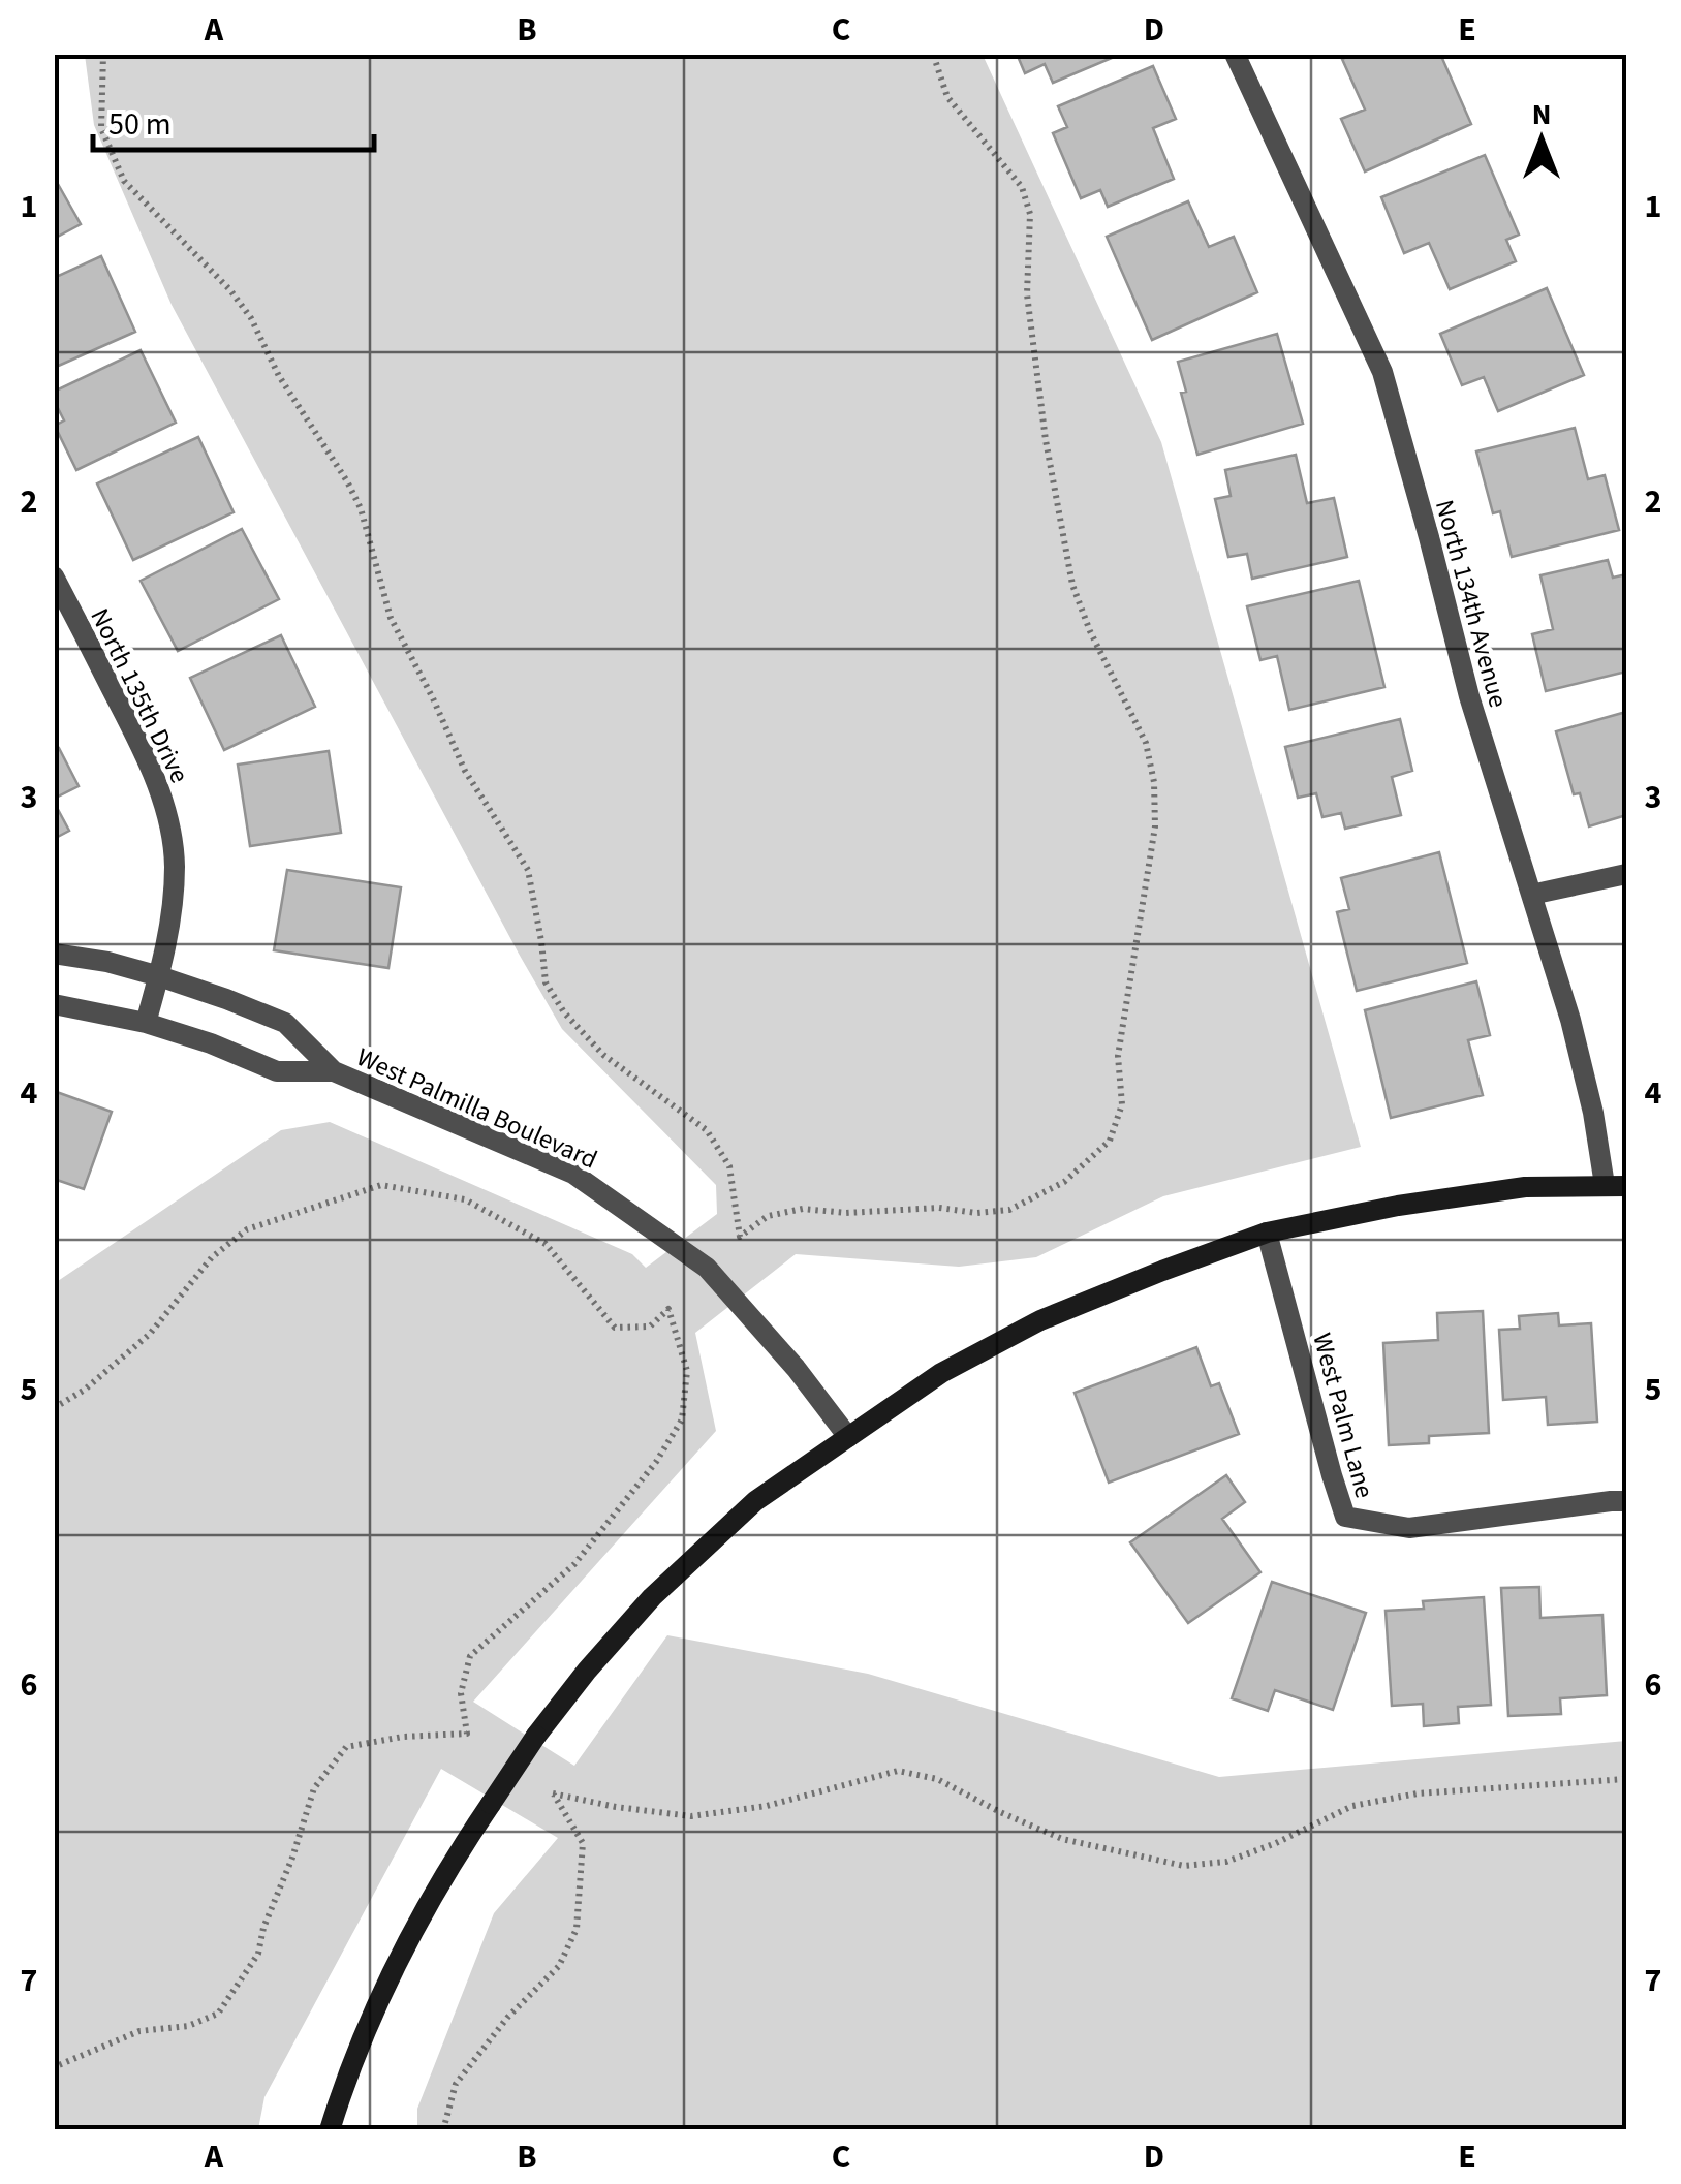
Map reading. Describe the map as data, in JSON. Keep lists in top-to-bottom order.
{
  "streets": {
    "street": [
      "North 134th Avenue",
      "North 135th Drive",
      "West Palmilla Boulevard",
      "West Palm Lane"
    ]
  },
  "crossings": [
    ["North 135th Drive", "West Palmilla Boulevard"]
  ],
  "scale_bar": "50 m",
  "north": "top",
  "grid": {
    "columns": [
      "A",
      "B",
      "C",
      "D",
      "E"
    ],
    "rows": [
      "1",
      "2",
      "3",
      "4",
      "5",
      "6",
      "7"
    ]
  }
}
